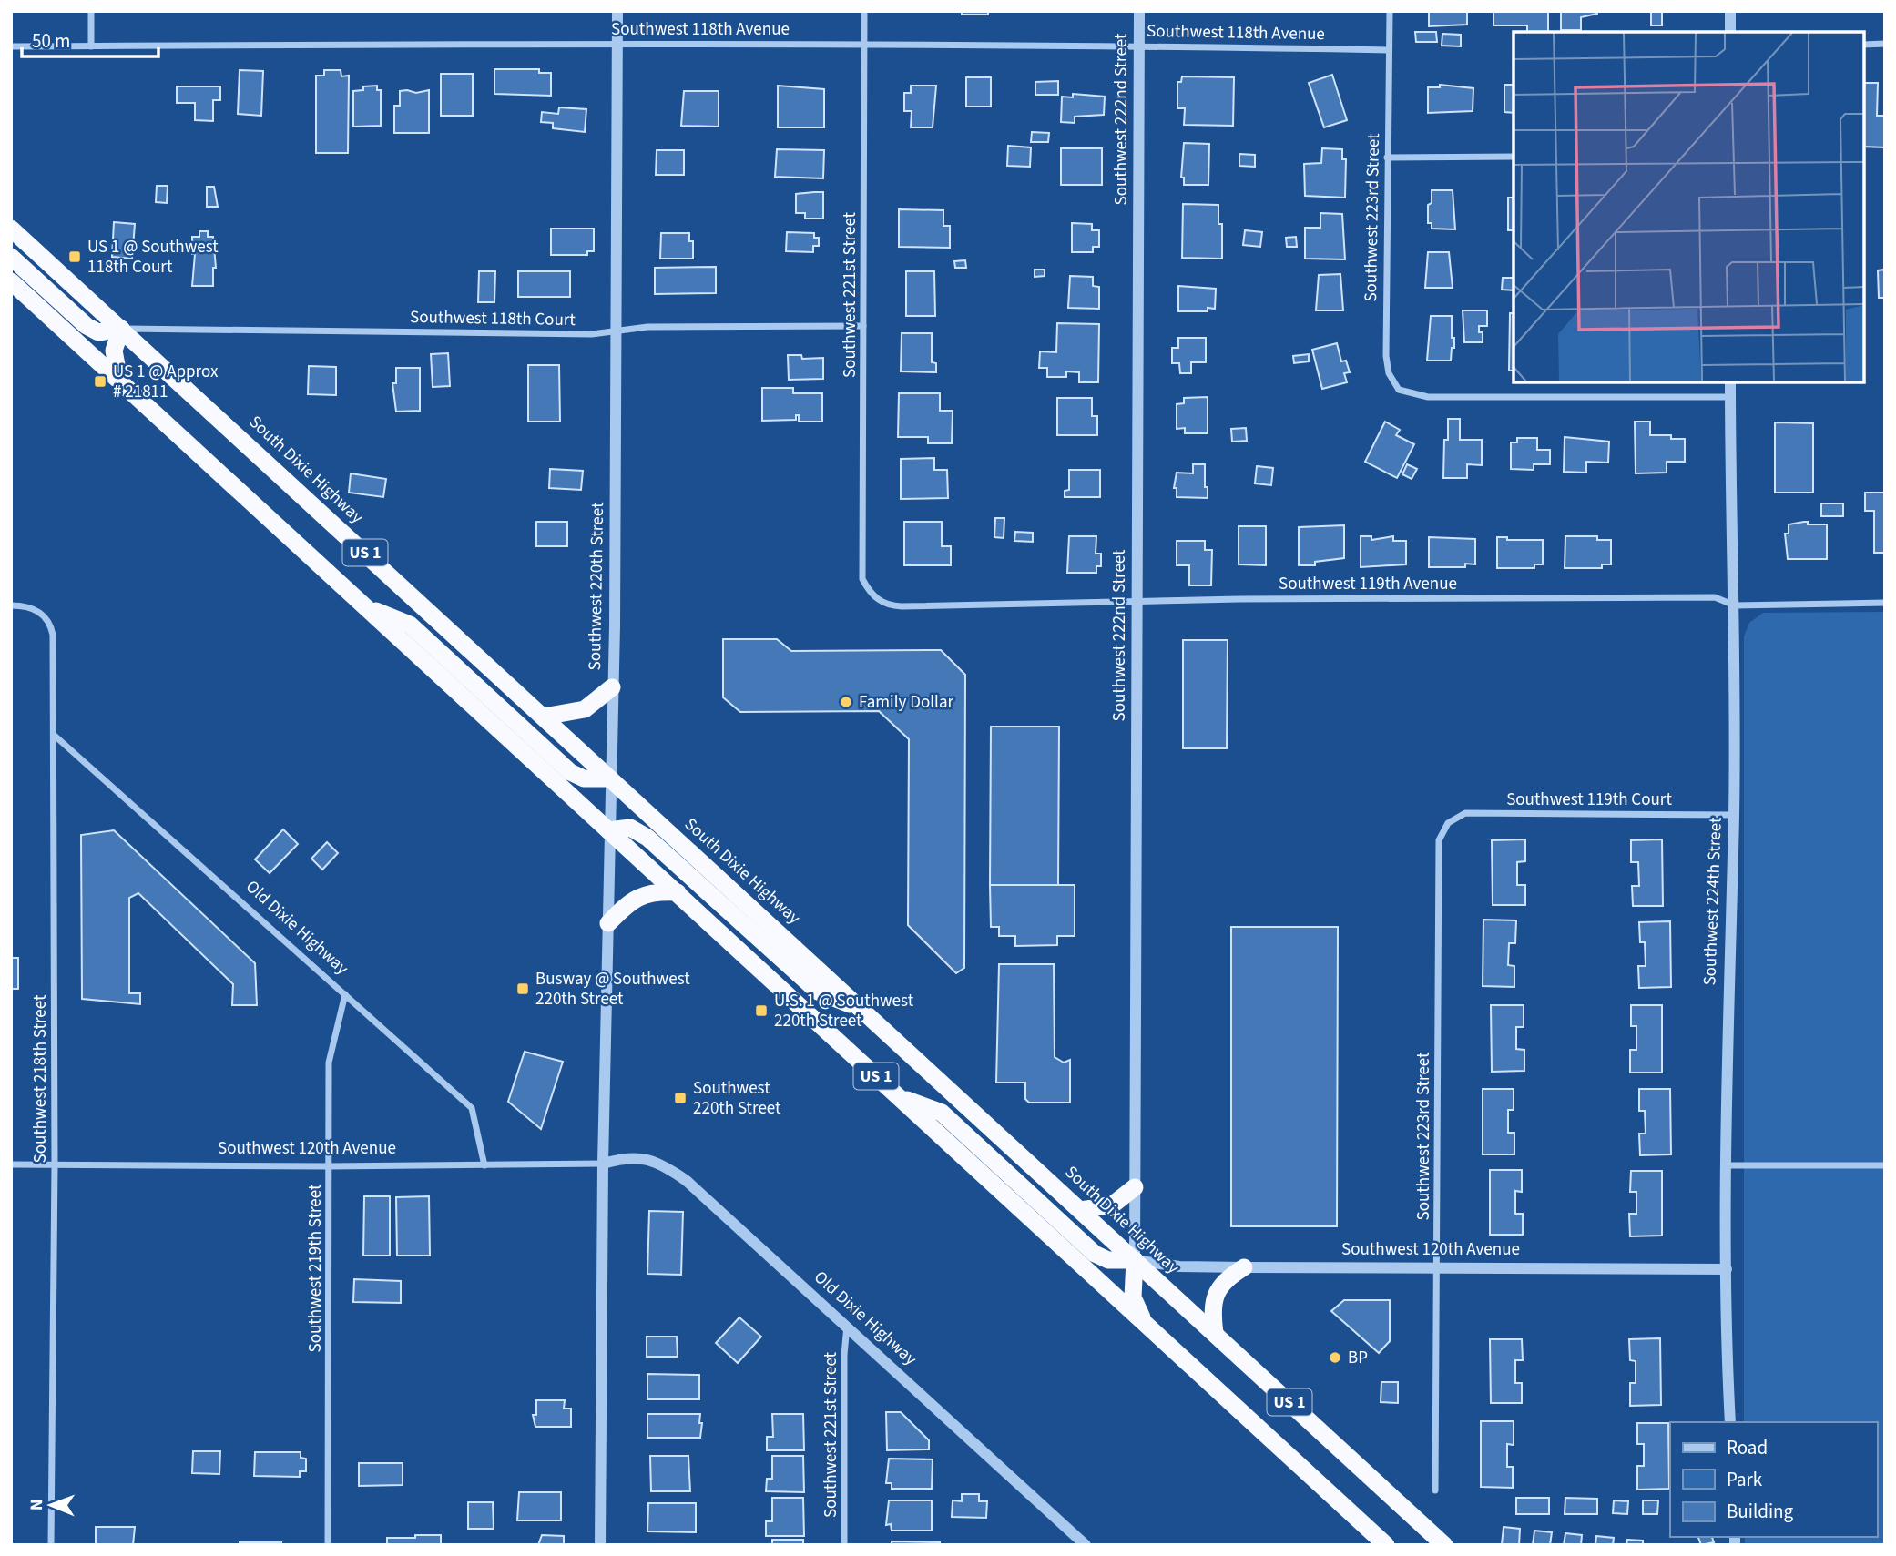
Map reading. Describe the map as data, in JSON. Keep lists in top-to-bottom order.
{
  "streets": {
    "highway": ["South Dixie Highway", "US 1"],
    "street": [
      "Southwest 118th Avenue",
      "Southwest 222nd Street",
      "Southwest 223rd Street",
      "Southwest 221st Street",
      "Southwest 118th Court",
      "Southwest 119th Avenue",
      "Southwest 220th Street",
      "Southwest 119th Court",
      "Southwest 224th Street",
      "Old Dixie Highway",
      "Southwest 218th Street",
      "Southwest 120th Avenue",
      "Southwest 219th Street"
    ]
  },
  "crossings": [
    ["Southwest 118th Avenue", "Southwest 222nd Street"],
    ["Southwest 118th Avenue", "Southwest 223rd Street"],
    ["Southwest 118th Avenue", "Southwest 221st Street"],
    ["Southwest 118th Avenue", "Southwest 220th Street"],
    ["Southwest 222nd Street", "South Dixie Highway"],
    ["Southwest 222nd Street", "Southwest 119th Avenue"],
    ["Southwest 222nd Street", "Southwest 120th Avenue"],
    ["Southwest 223rd Street", "Southwest 119th Court"],
    ["Southwest 223rd Street", "Southwest 224th Street"],
    ["Southwest 223rd Street", "Southwest 120th Avenue"],
    ["Southwest 221st Street", "Southwest 118th Court"],
    ["Southwest 221st Street", "Southwest 119th Avenue"],
    ["Southwest 221st Street", "Old Dixie Highway"],
    ["Southwest 118th Court", "South Dixie Highway"],
    ["Southwest 118th Court", "Southwest 220th Street"],
    ["South Dixie Highway", "Southwest 220th Street"],
    ["South Dixie Highway", "Southwest 120th Avenue"],
    ["US 1", "Southwest 220th Street"],
    ["Southwest 119th Avenue", "Southwest 224th Street"],
    ["Southwest 220th Street", "Old Dixie Highway"],
    ["Southwest 220th Street", "Southwest 120th Avenue"],
    ["Southwest 119th Court", "Southwest 224th Street"],
    ["Southwest 224th Street", "Southwest 120th Avenue"],
    ["Old Dixie Highway", "Southwest 218th Street"],
    ["Old Dixie Highway", "Southwest 120th Avenue"],
    ["Old Dixie Highway", "Southwest 219th Street"],
    ["Southwest 218th Street", "Southwest 120th Avenue"],
    ["Southwest 120th Avenue", "Southwest 219th Street"]
  ],
  "places": {
    "transit": [
      "US 1 @ Southwest 118th Court",
      "US 1 @ Approx # 21811",
      "Busway @ Southwest 220th Street",
      "U.S. 1 @ Southwest 220th Street",
      "Southwest 220th Street"
    ],
    "other": ["Family Dollar", "BP"]
  },
  "legend": ["Road", "Park", "Building"],
  "scale_bar": "50 m",
  "north": "left"
}
